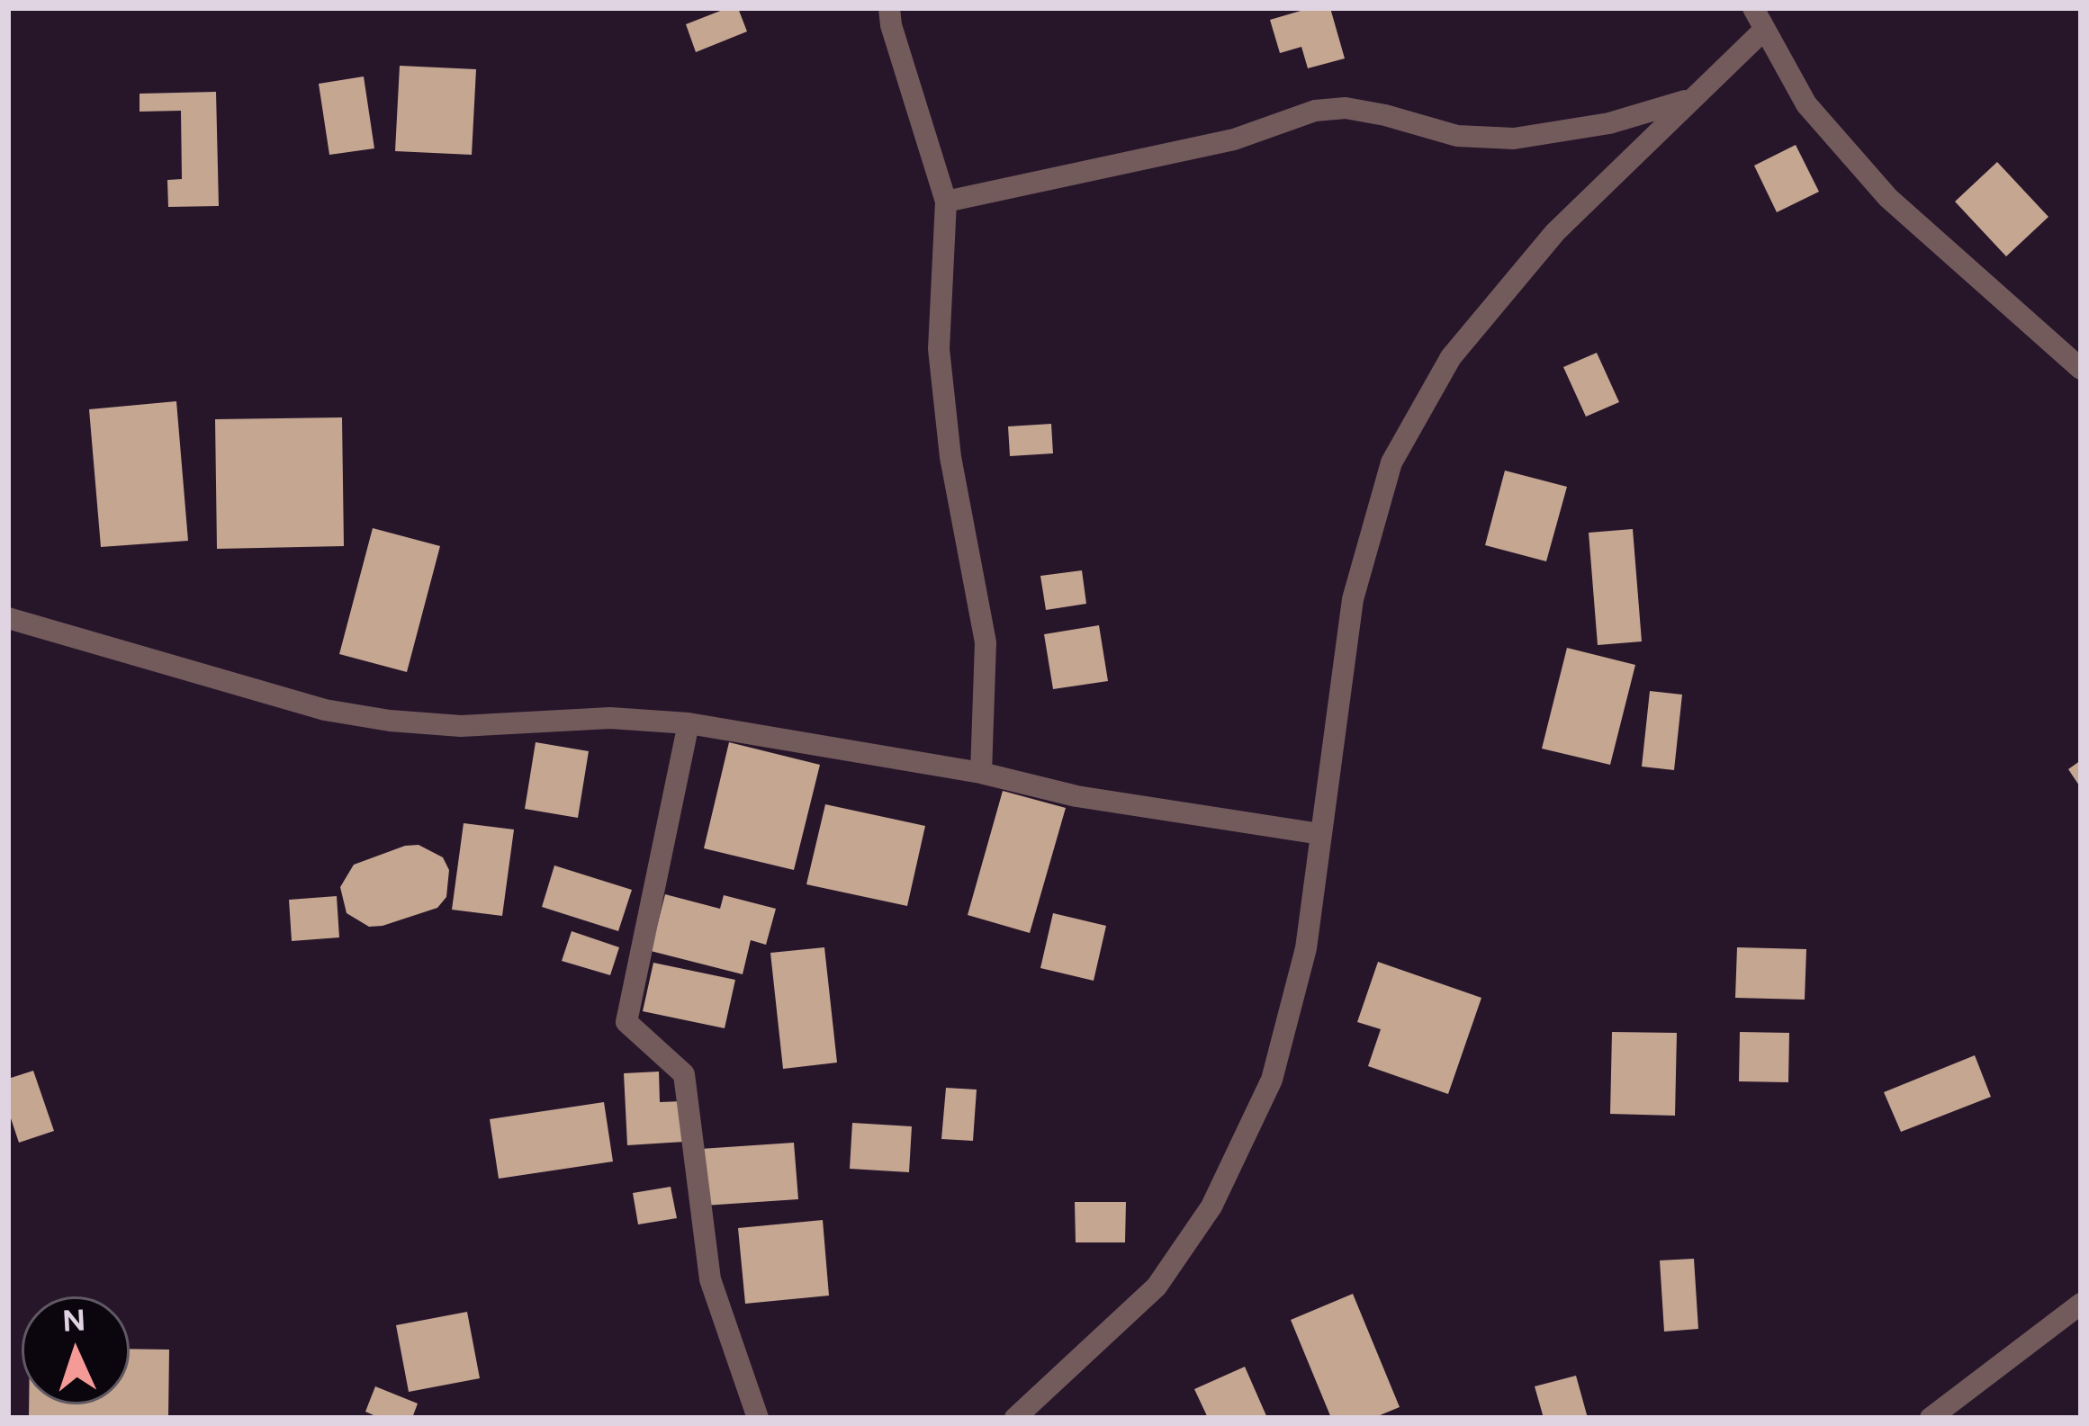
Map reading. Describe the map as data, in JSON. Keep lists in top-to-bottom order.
{
  "north": "top"
}
